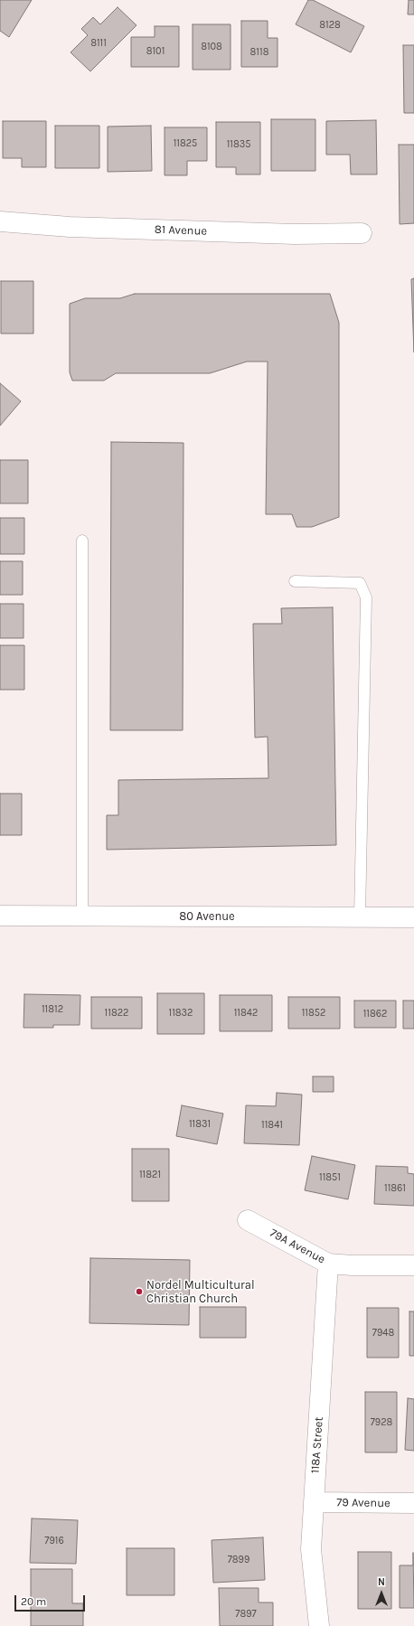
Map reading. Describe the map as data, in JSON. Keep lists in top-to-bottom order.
{
  "streets": {
    "street": [
      "81 Avenue",
      "80 Avenue",
      "79A Avenue",
      "118A Street",
      "79 Avenue"
    ]
  },
  "crossings": [
    ["79A Avenue", "118A Street"],
    ["118A Street", "79 Avenue"]
  ],
  "places": ["Nordel Multicultural Christian Church"],
  "house_numbers": [
    "8128",
    "8111",
    "8108",
    "8101",
    "8118",
    "11825",
    "11835",
    "11812",
    "11822",
    "11832",
    "11842",
    "11852",
    "11862",
    "11831",
    "11841",
    "11821",
    "11851",
    "11861",
    "7948",
    "7928",
    "7916",
    "7899",
    "7897"
  ],
  "scale_bar": "20 m",
  "north": "top"
}
